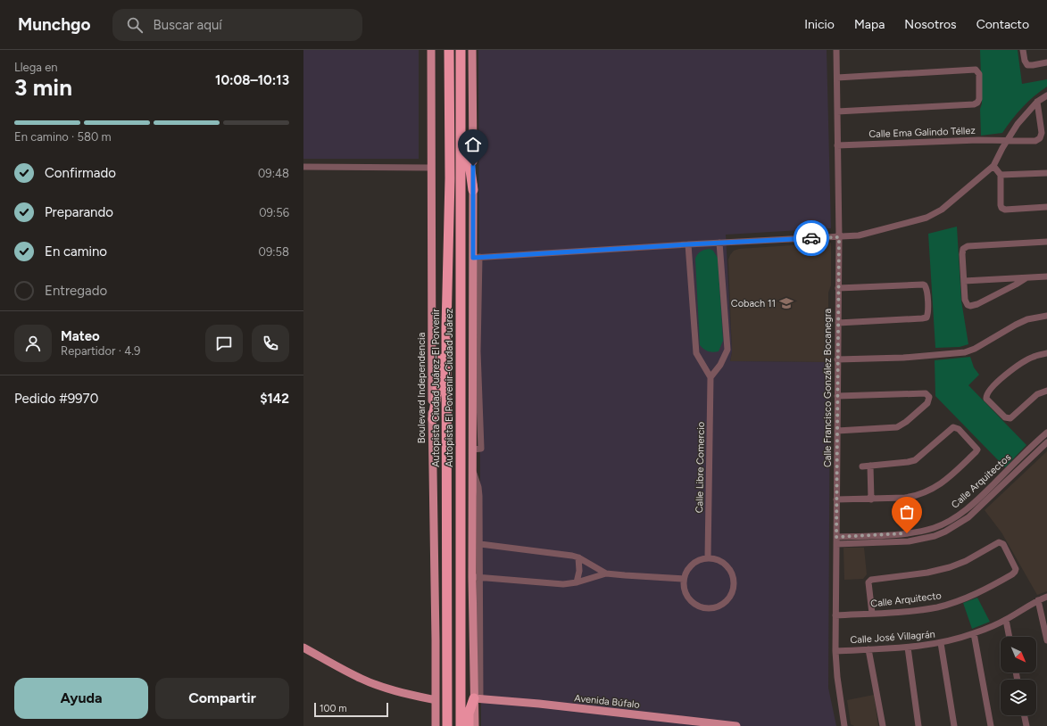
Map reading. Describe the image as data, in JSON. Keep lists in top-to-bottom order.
{
  "streets": {
    "highway": ["Autopista Ciudad Juárez-El Porvenir", "Autopista El Porvenir-Ciudad Juárez"],
    "main road": ["Boulevard Independencia", "Avenida Búfalo"],
    "street": [
      "Calle Ema Galindo Téllez",
      "Calle Francisco González Bocanegra",
      "Calle Libre Comercio",
      "Calle Arquitectos",
      "Calle Arquitecto",
      "Calle José Villagrán"
    ]
  },
  "crossings": [
    ["Calle Ema Galindo Téllez", "Calle Francisco González Bocanegra"],
    ["Calle Francisco González Bocanegra", "Calle Arquitectos"],
    ["Calle Francisco González Bocanegra", "Calle Arquitecto"],
    ["Calle Francisco González Bocanegra", "Calle José Villagrán"]
  ],
  "places": {
    "school or university": ["Cobach 11"]
  },
  "scale_bar": "100 m",
  "north": "bottom right",
  "page": {
    "header": "Munchgo",
    "search": "Buscar aquí",
    "nav": [
      "Inicio",
      "Mapa",
      "Nosotros",
      "Contacto"
    ],
    "heading": ["3 min", "Llega en", "10:08–10:13"],
    "panel": [
      "Mateo",
      "Repartidor · 4.9",
      "Pedido #9970",
      "$142"
    ],
    "bar": "En camino · 580 m",
    "list": [
      ["Confirmado", "09:48"],
      ["Preparando", "09:56"],
      ["En camino", "09:58"],
      "Entregado"
    ],
    "buttons": ["Ayuda", "Compartir"],
    "scale": "100 m"
  }
}
